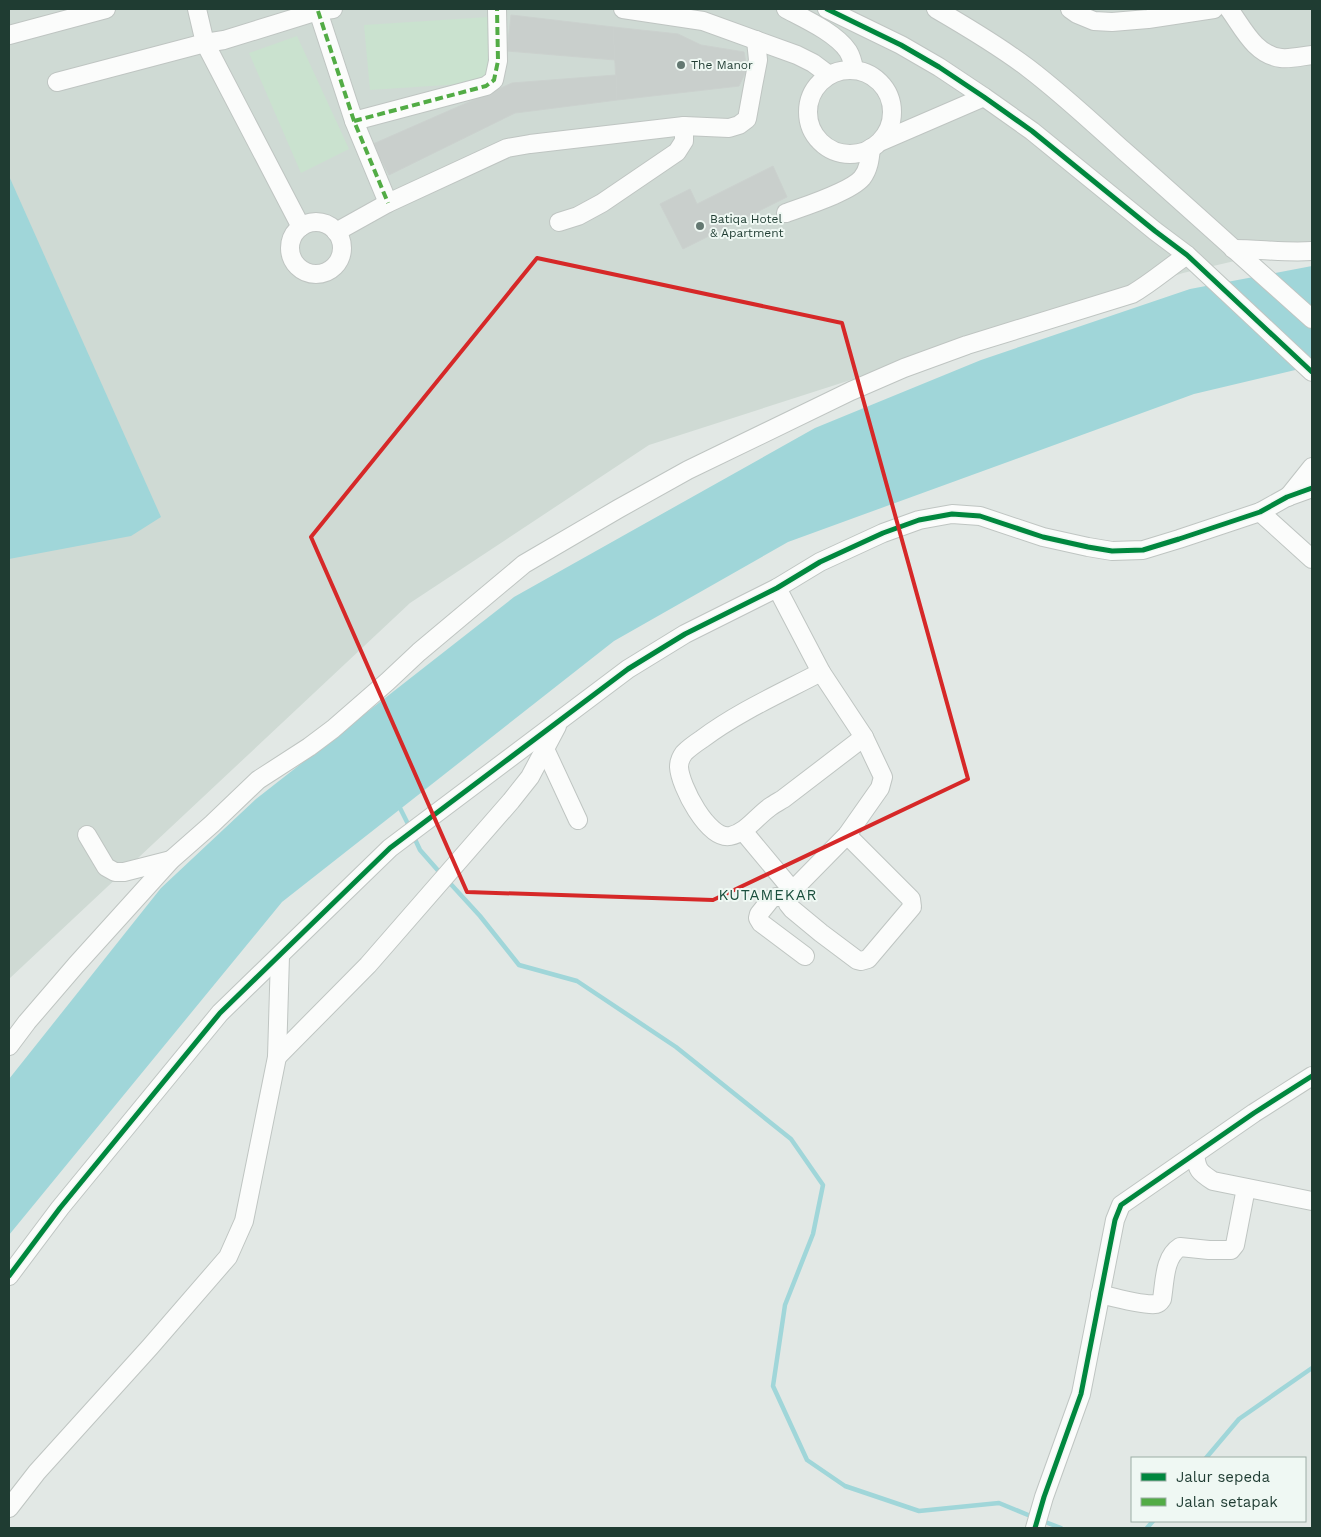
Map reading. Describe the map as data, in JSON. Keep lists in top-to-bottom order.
{
  "districts": ["KUTAMEKAR"],
  "places": ["The Manor", "Batiqa Hotel & Apartment"],
  "legend": ["Jalur sepeda", "Jalan setapak"]
}
